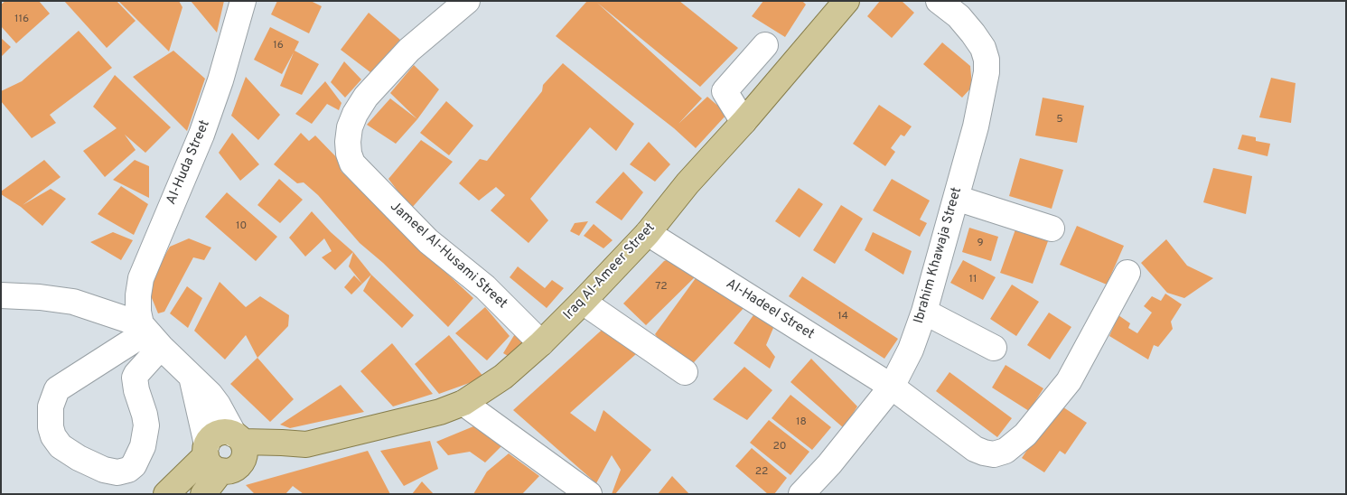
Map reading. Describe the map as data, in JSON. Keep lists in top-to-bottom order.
{
  "streets": {
    "main road": ["Iraq Al-Ameer Street"],
    "street": [
      "Al-Huda Street",
      "Jameel Al-Husami Street",
      "Ibrahim Khawaja Street",
      "Al-Hadeel Street"
    ]
  },
  "crossings": [
    ["Jameel Al-Husami Street", "Iraq Al-Ameer Street"],
    ["Ibrahim Khawaja Street", "Al-Hadeel Street"],
    ["Iraq Al-Ameer Street", "Al-Hadeel Street"]
  ],
  "house_numbers": [
    "116",
    "16",
    "5",
    "10",
    "9",
    "11",
    "72",
    "14",
    "18",
    "20",
    "22"
  ]
}
